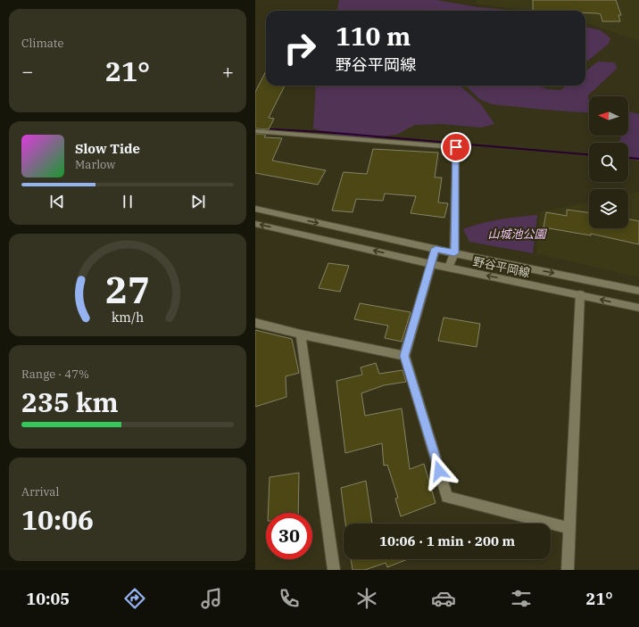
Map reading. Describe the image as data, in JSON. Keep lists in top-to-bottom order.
{
  "streets": {
    "street": ["野谷平岡線"]
  },
  "parks": ["山城池公園"],
  "north": "left",
  "page": {
    "tile": [
      "Climate",
      ["Range · 47%", "235 km"],
      ["Arrival", "10:06"]
    ],
    "turn": ["110 m", "野谷平岡線"],
    "heat": ["−", "21°", "+"],
    "song": ["Slow Tide", "Marlow"],
    "limit": "30",
    "trip": "10:06 · 1 min · 200 m",
    "tabs": ["10:05", "21°"],
    "gauge": ["27", "km/h"]
  }
}
